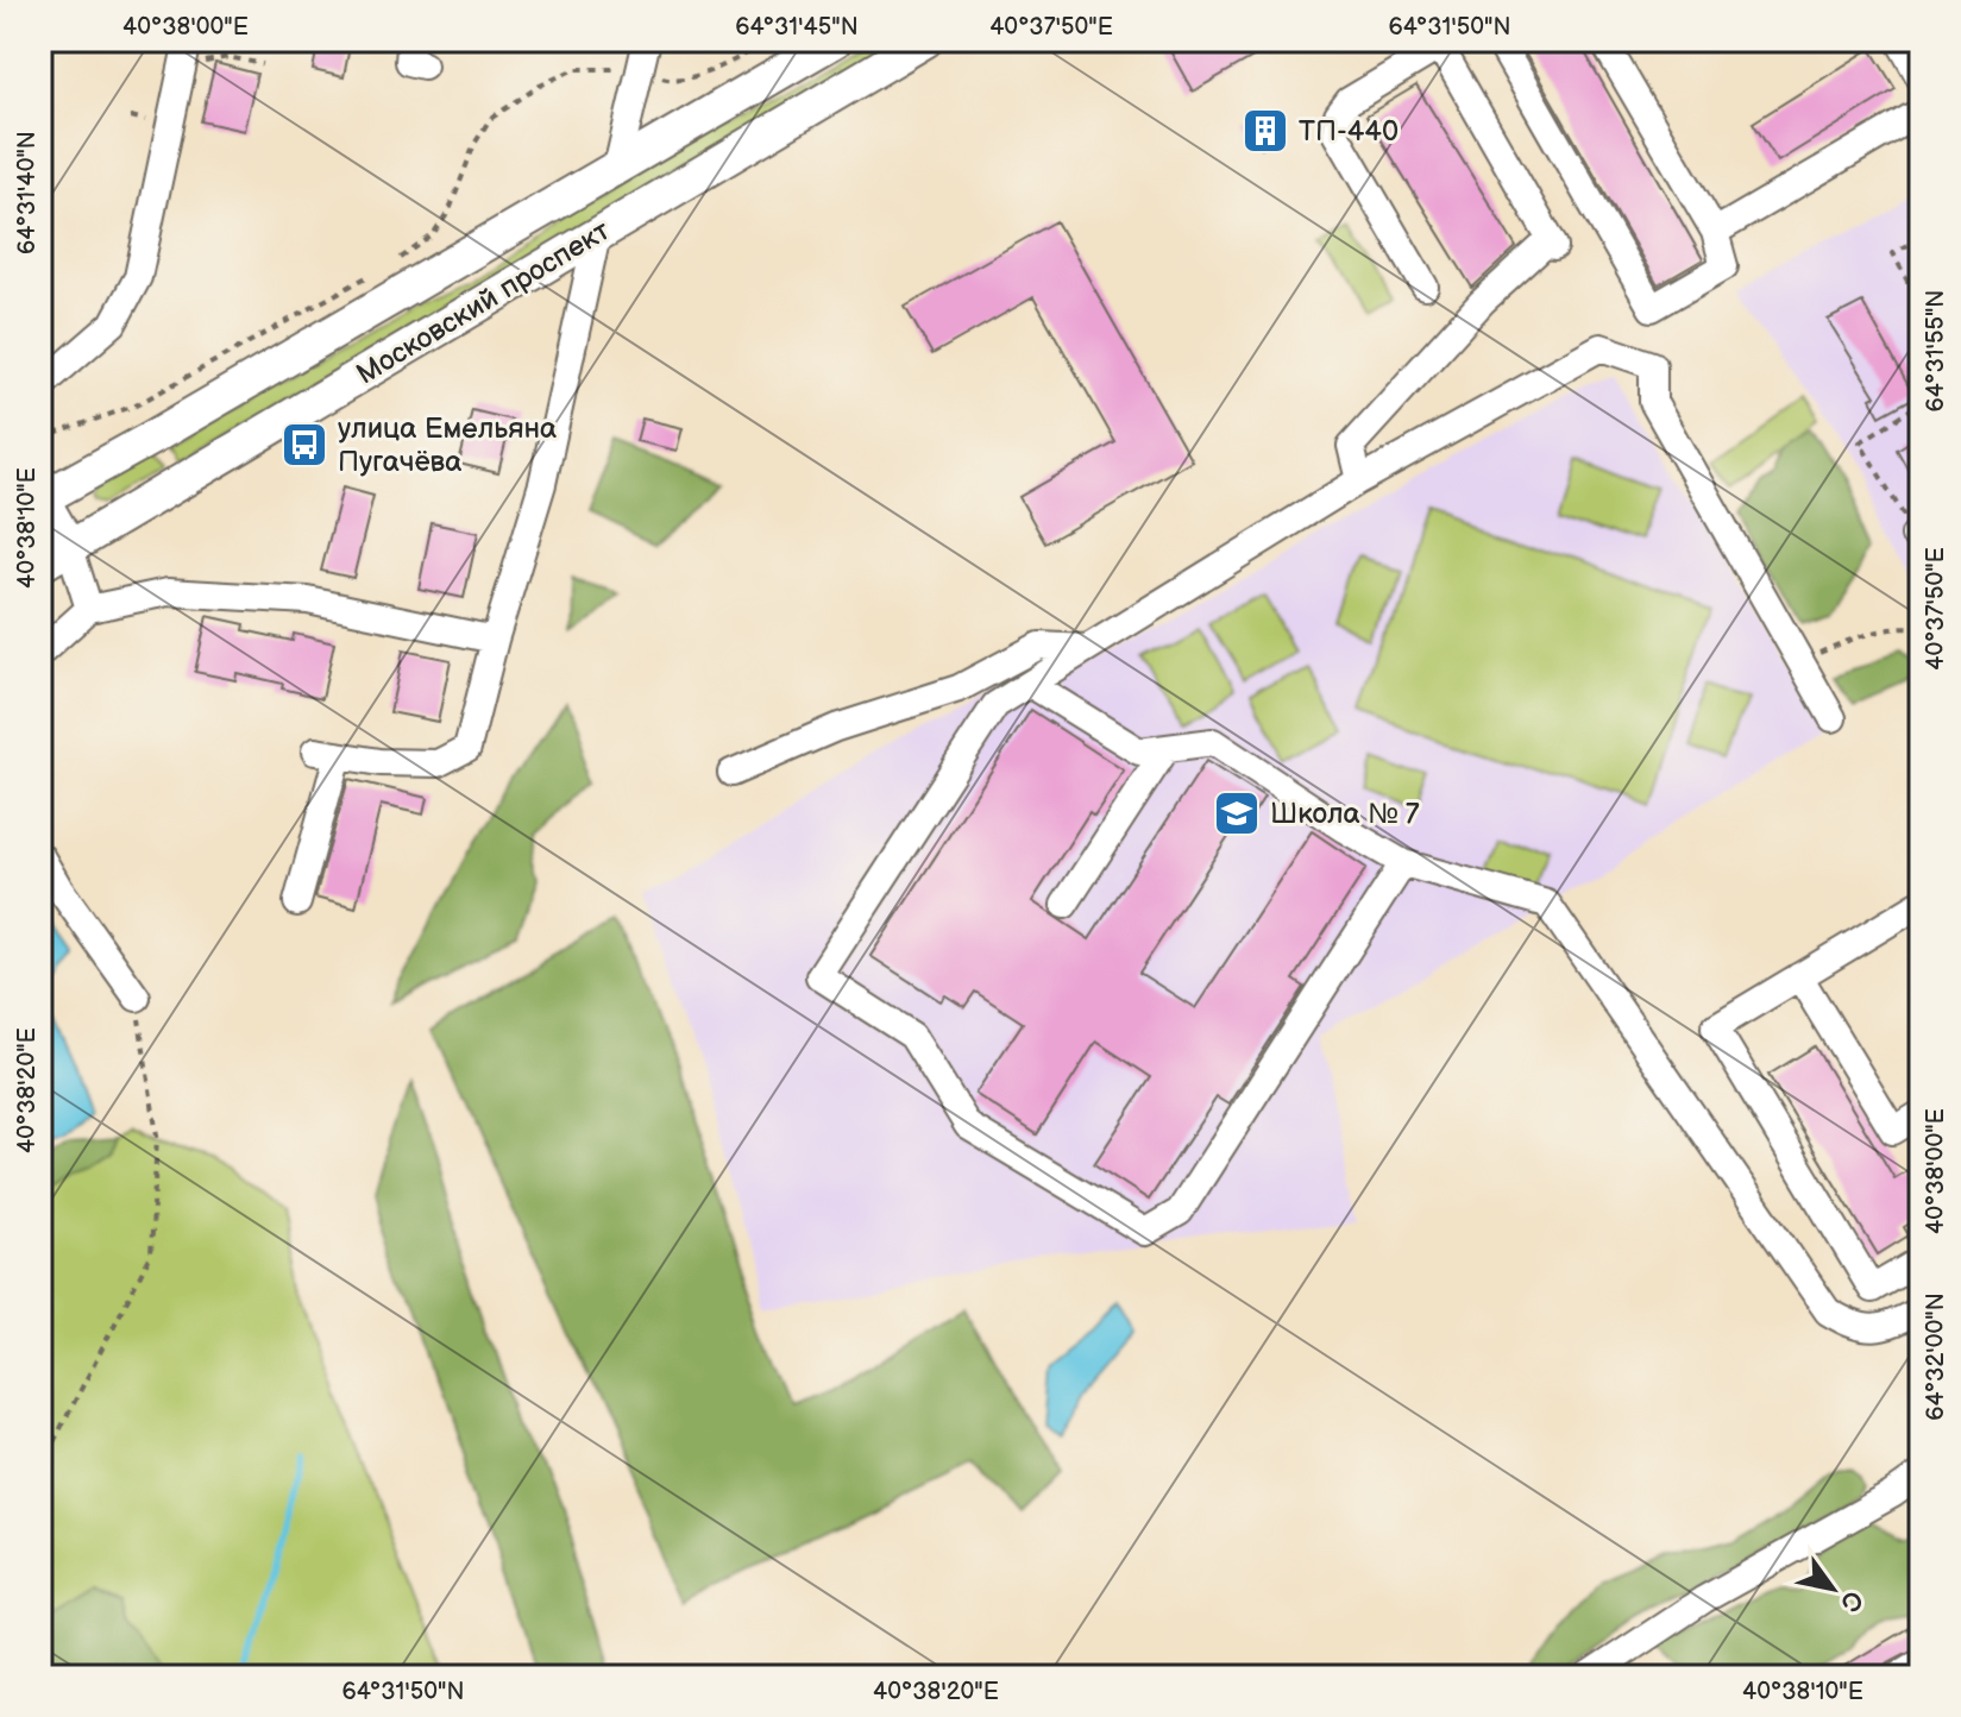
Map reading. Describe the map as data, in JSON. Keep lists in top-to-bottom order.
{
  "streets": {
    "main road": ["Московский проспект"]
  },
  "places": {
    "building": ["ТП-440"],
    "bus stop": ["улица Емельяна Пугачёва"],
    "school or university": ["Школа № 7"]
  },
  "north": "bottom right",
  "coordinates": [
    "40°38'00\"E",
    "64°31'45\"N",
    "40°37'50\"E",
    "64°31'50\"N",
    "64°31'40\"N",
    "64°31'55\"N",
    "40°38'10\"E",
    "40°38'20\"E",
    "64°32'00\"N"
  ]
}
